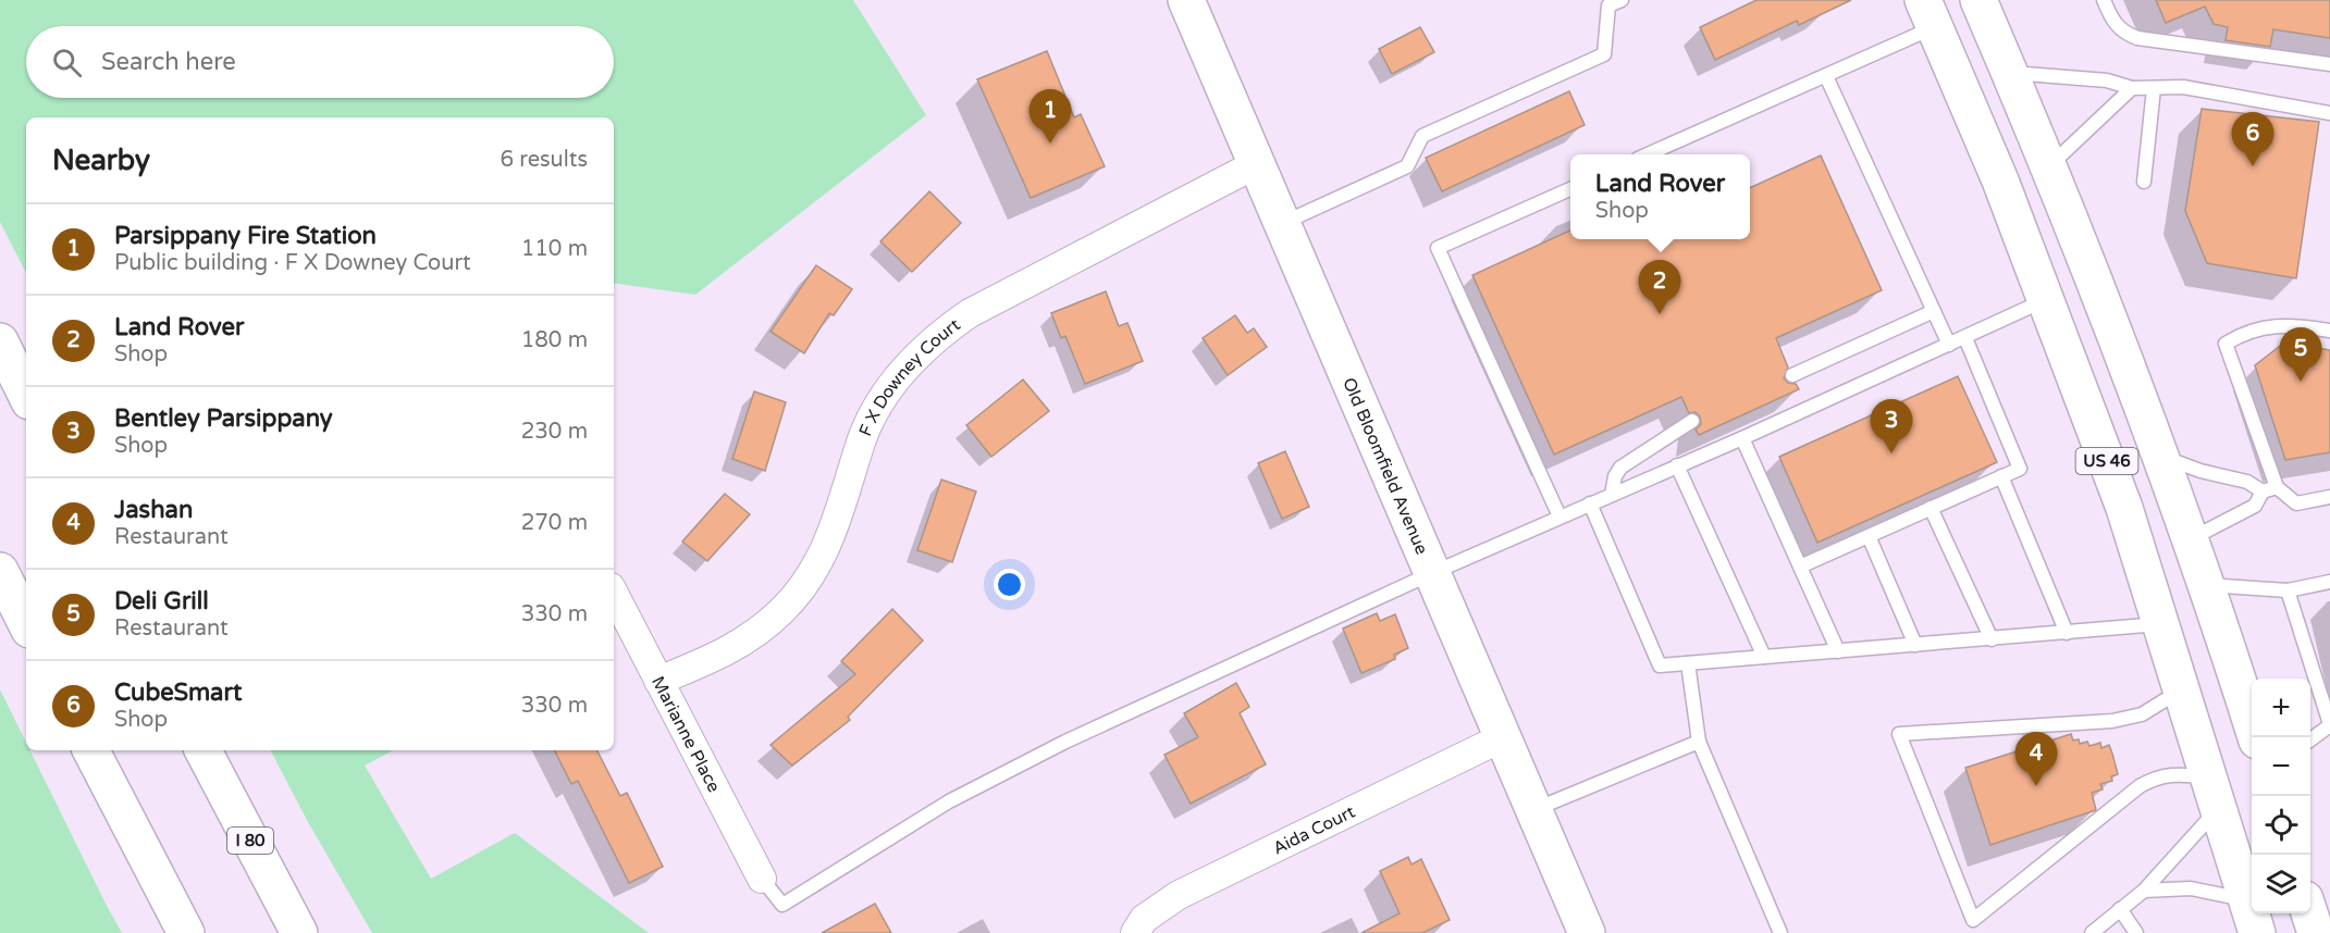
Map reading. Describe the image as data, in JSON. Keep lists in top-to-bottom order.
{
  "streets": {
    "main road": ["US 46", "Old Bloomfield Avenue", "I 80"],
    "street": ["F X Downey Court", "Marianne Place", "Aida Court"]
  },
  "crossings": [
    ["F X Downey Court", "Old Bloomfield Avenue"],
    ["F X Downey Court", "Marianne Place"],
    ["Old Bloomfield Avenue", "Aida Court"]
  ],
  "page": {
    "search": "Search here",
    "pins": [
      "1",
      "6",
      "2",
      "5",
      "3",
      "4"
    ],
    "heading": ["Nearby", "6 results"],
    "popup": ["Land Rover", "Shop"],
    "list": [
      {
        "mark": "1",
        "name": "Parsippany Fire Station",
        "note": "Public building · F X Downey Court",
        "value": "110 m"
      },
      {
        "mark": "2",
        "name": "Land Rover",
        "note": "Shop",
        "value": "180 m"
      },
      {
        "mark": "3",
        "name": "Bentley Parsippany",
        "note": "Shop",
        "value": "230 m"
      },
      {
        "mark": "4",
        "name": "Jashan",
        "note": "Restaurant",
        "value": "270 m"
      },
      {
        "mark": "5",
        "name": "Deli Grill",
        "note": "Restaurant",
        "value": "330 m"
      },
      {
        "mark": "6",
        "name": "CubeSmart",
        "note": "Shop",
        "value": "330 m"
      }
    ],
    "map_buttons": ["+", "−"]
  }
}
